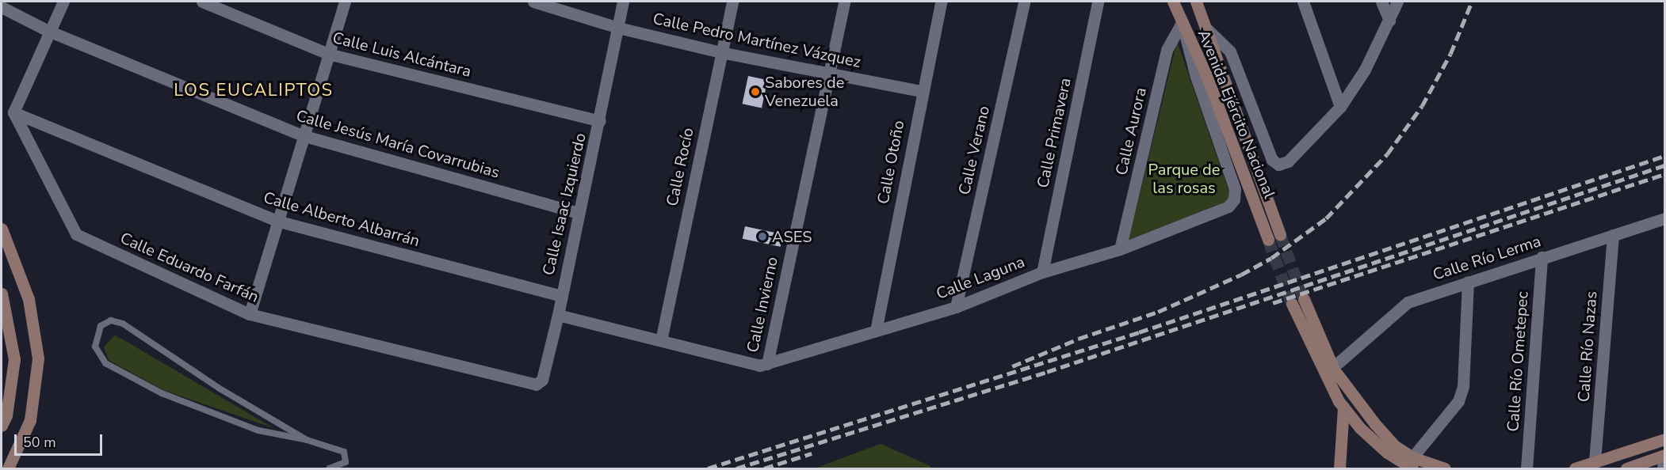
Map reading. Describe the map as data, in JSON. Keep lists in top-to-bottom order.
{
  "streets": {
    "main road": ["Avenida Ejército Nacional"],
    "street": [
      "Calle Pedro Martínez Vázquez",
      "Calle Luis Alcántara",
      "Calle Aurora",
      "Calle Primavera",
      "Calle Jesús María Covarrubias",
      "Calle Verano",
      "Calle Otoño",
      "Calle Rocío",
      "Calle Isaac Izquierdo",
      "Calle Alberto Albarrán",
      "Calle Río Lerma",
      "Calle Eduardo Farfán",
      "Calle Laguna",
      "Calle Invierno",
      "Calle Río Nazas",
      "Calle Río Ometepec"
    ]
  },
  "crossings": [
    ["Calle Pedro Martínez Vázquez", "Calle Otoño"],
    ["Calle Pedro Martínez Vázquez", "Calle Rocío"],
    ["Calle Pedro Martínez Vázquez", "Calle Isaac Izquierdo"],
    ["Calle Pedro Martínez Vázquez", "Calle Invierno"],
    ["Calle Luis Alcántara", "Calle Isaac Izquierdo"],
    ["Avenida Ejército Nacional", "Calle Aurora"],
    ["Avenida Ejército Nacional", "Calle Laguna"],
    ["Calle Aurora", "Calle Laguna"],
    ["Calle Primavera", "Calle Laguna"],
    ["Calle Jesús María Covarrubias", "Calle Isaac Izquierdo"],
    ["Calle Verano", "Calle Laguna"],
    ["Calle Otoño", "Calle Laguna"],
    ["Calle Rocío", "Calle Laguna"],
    ["Calle Isaac Izquierdo", "Calle Alberto Albarrán"],
    ["Calle Isaac Izquierdo", "Calle Eduardo Farfán"],
    ["Calle Isaac Izquierdo", "Calle Laguna"],
    ["Calle Alberto Albarrán", "Calle Eduardo Farfán"],
    ["Calle Río Lerma", "Calle Río Nazas"],
    ["Calle Río Lerma", "Calle Río Ometepec"],
    ["Calle Laguna", "Calle Invierno"]
  ],
  "districts": ["LOS EUCALIPTOS"],
  "parks": ["Parque de las rosas"],
  "places": ["Sabores de Venezuela", "ASES"],
  "scale_bar": "50 m"
}
